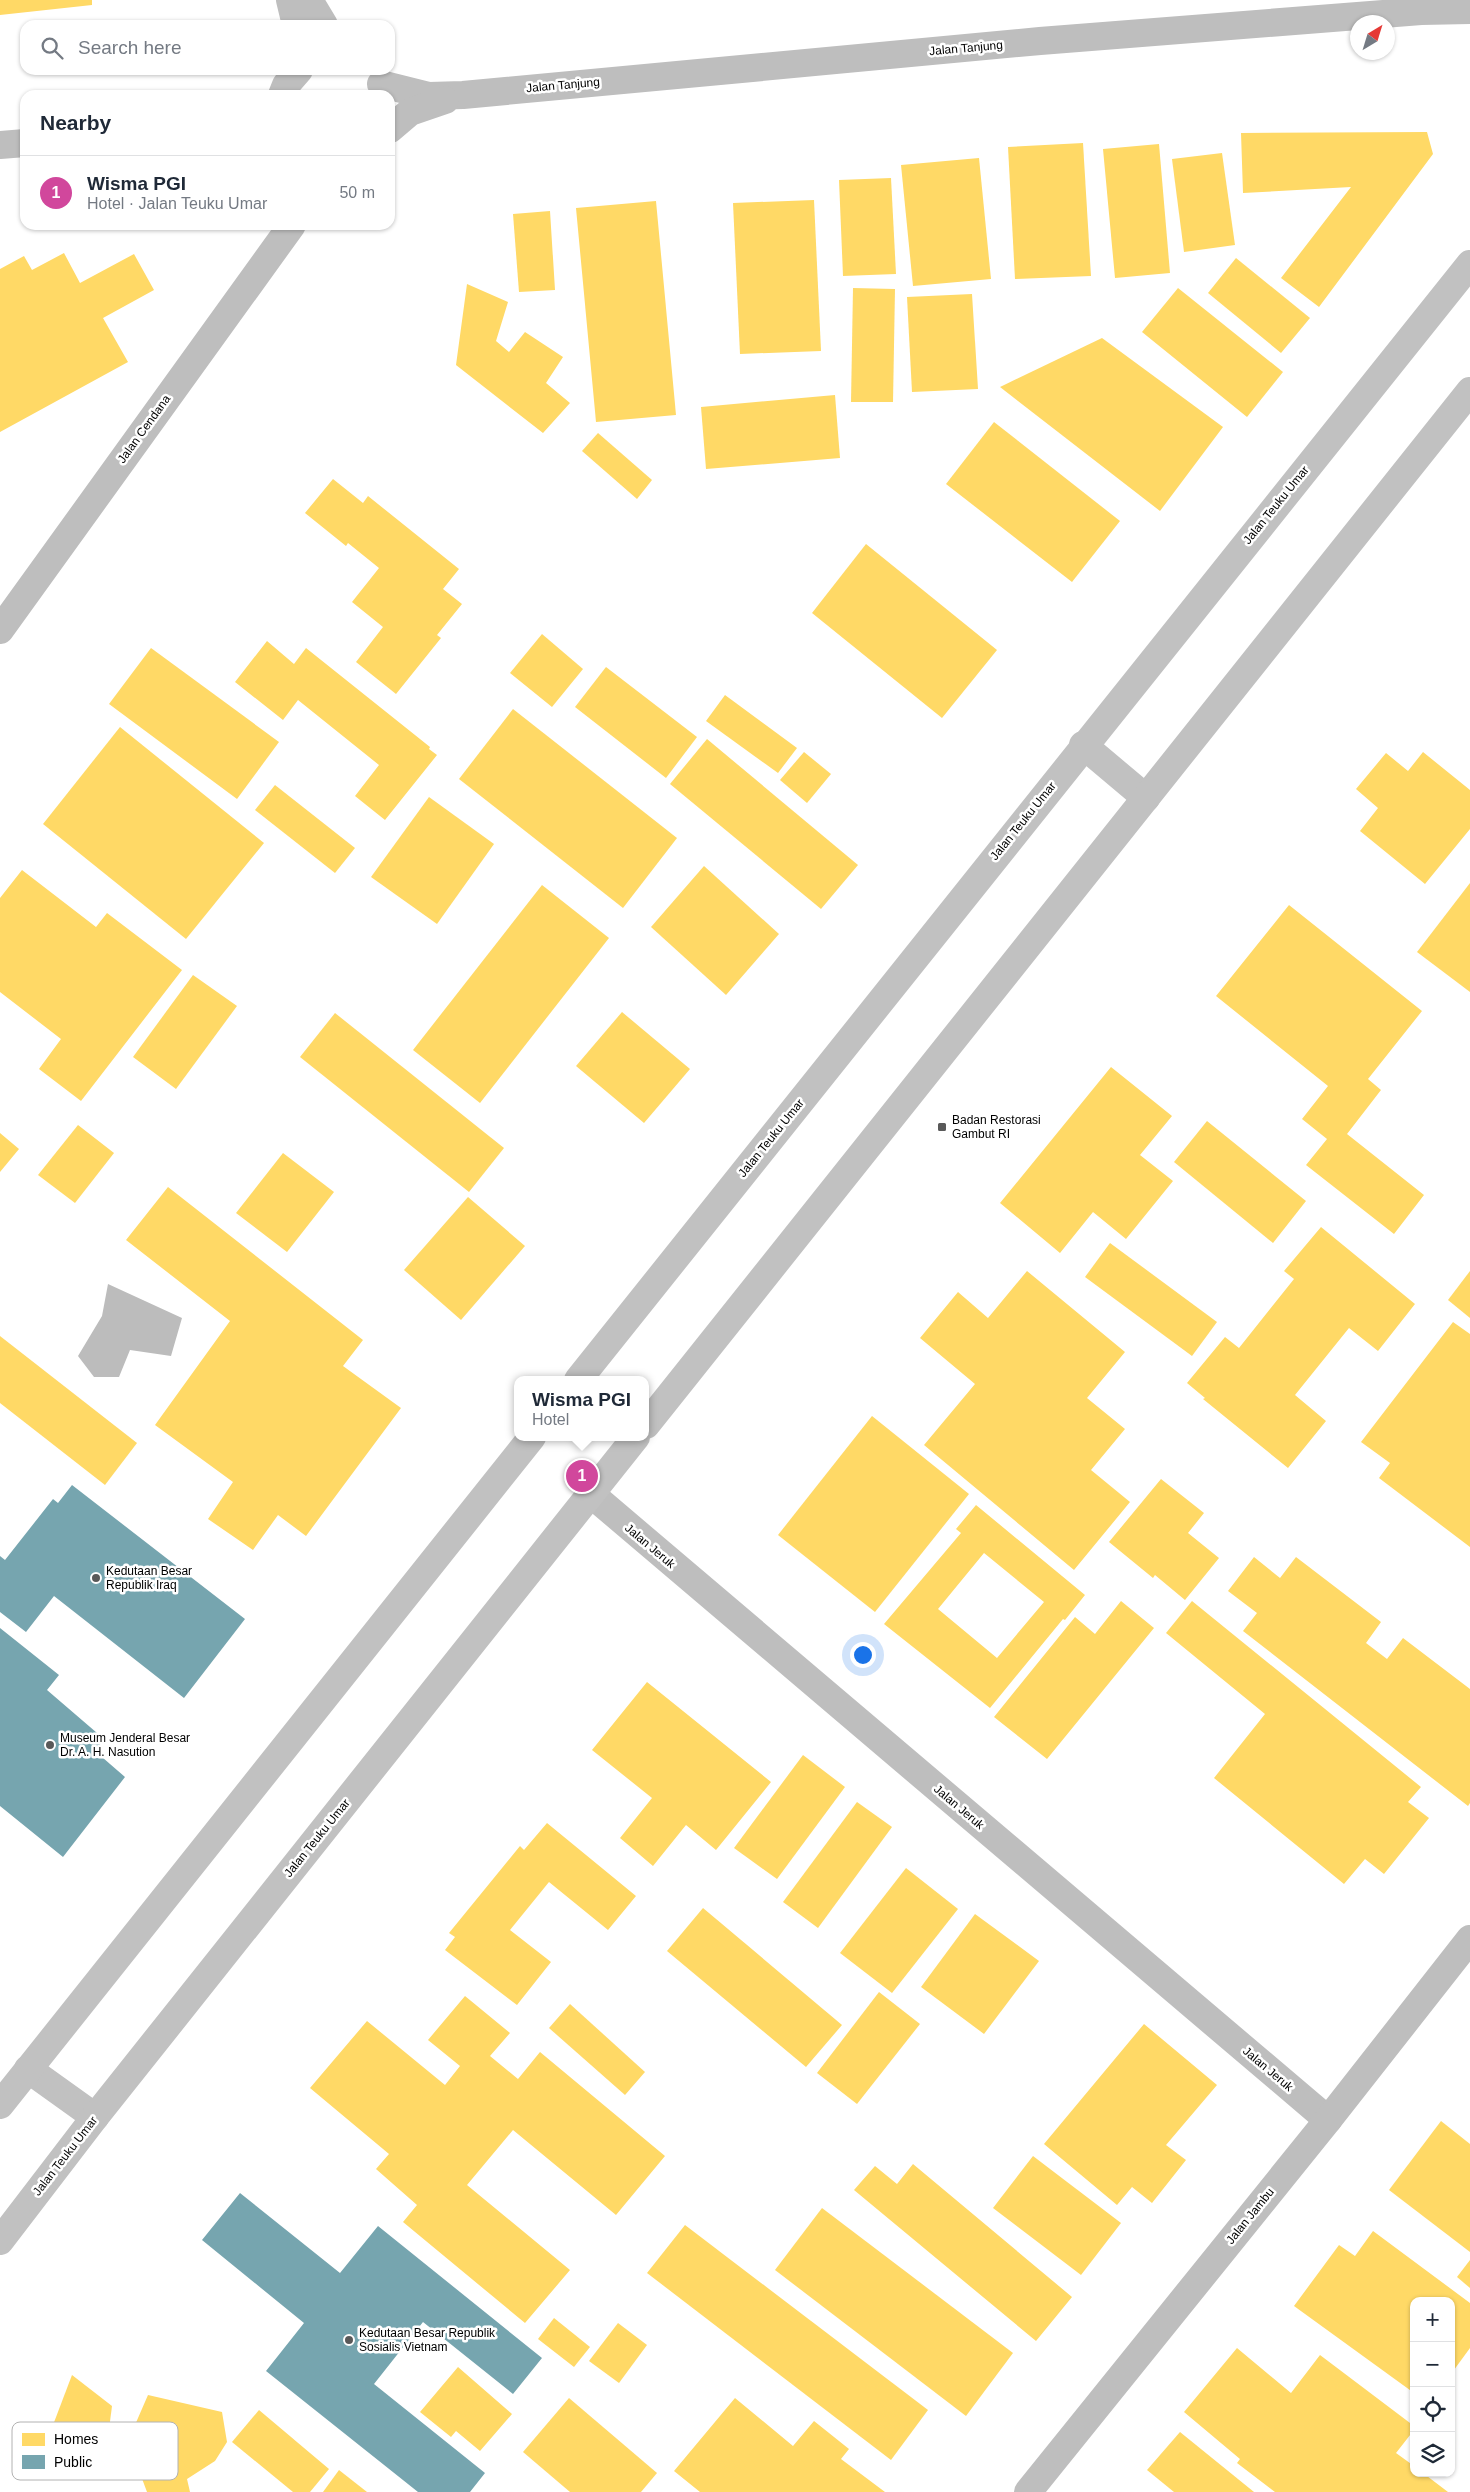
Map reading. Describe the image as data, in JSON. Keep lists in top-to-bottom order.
{
  "streets": {
    "street": [
      "Jalan Tanjung",
      "Jalan Cendana",
      "Jalan Teuku Umar",
      "Jalan Jeruk",
      "Jalan Jambu"
    ]
  },
  "crossings": [
    ["Jalan Teuku Umar", "Jalan Jeruk"],
    ["Jalan Jeruk", "Jalan Jambu"]
  ],
  "places": {
    "transit": ["Badan Restorasi Gambut RI"],
    "other": ["Kedutaan Besar Republik Iraq", "Museum Jenderal Besar Dr. A. H. Nasution", "Kedutaan Besar Republik Sosialis Vietnam"]
  },
  "legend": ["Homes", "Public"],
  "north": "top right",
  "page": {
    "search": "Search here",
    "heading": "Nearby",
    "list": [
      {
        "mark": "1",
        "name": "Wisma PGI",
        "note": "Hotel · Jalan Teuku Umar",
        "value": "50 m"
      }
    ],
    "popup": ["Wisma PGI", "Hotel"],
    "pins": "1",
    "map_buttons": ["+", "−"]
  }
}
